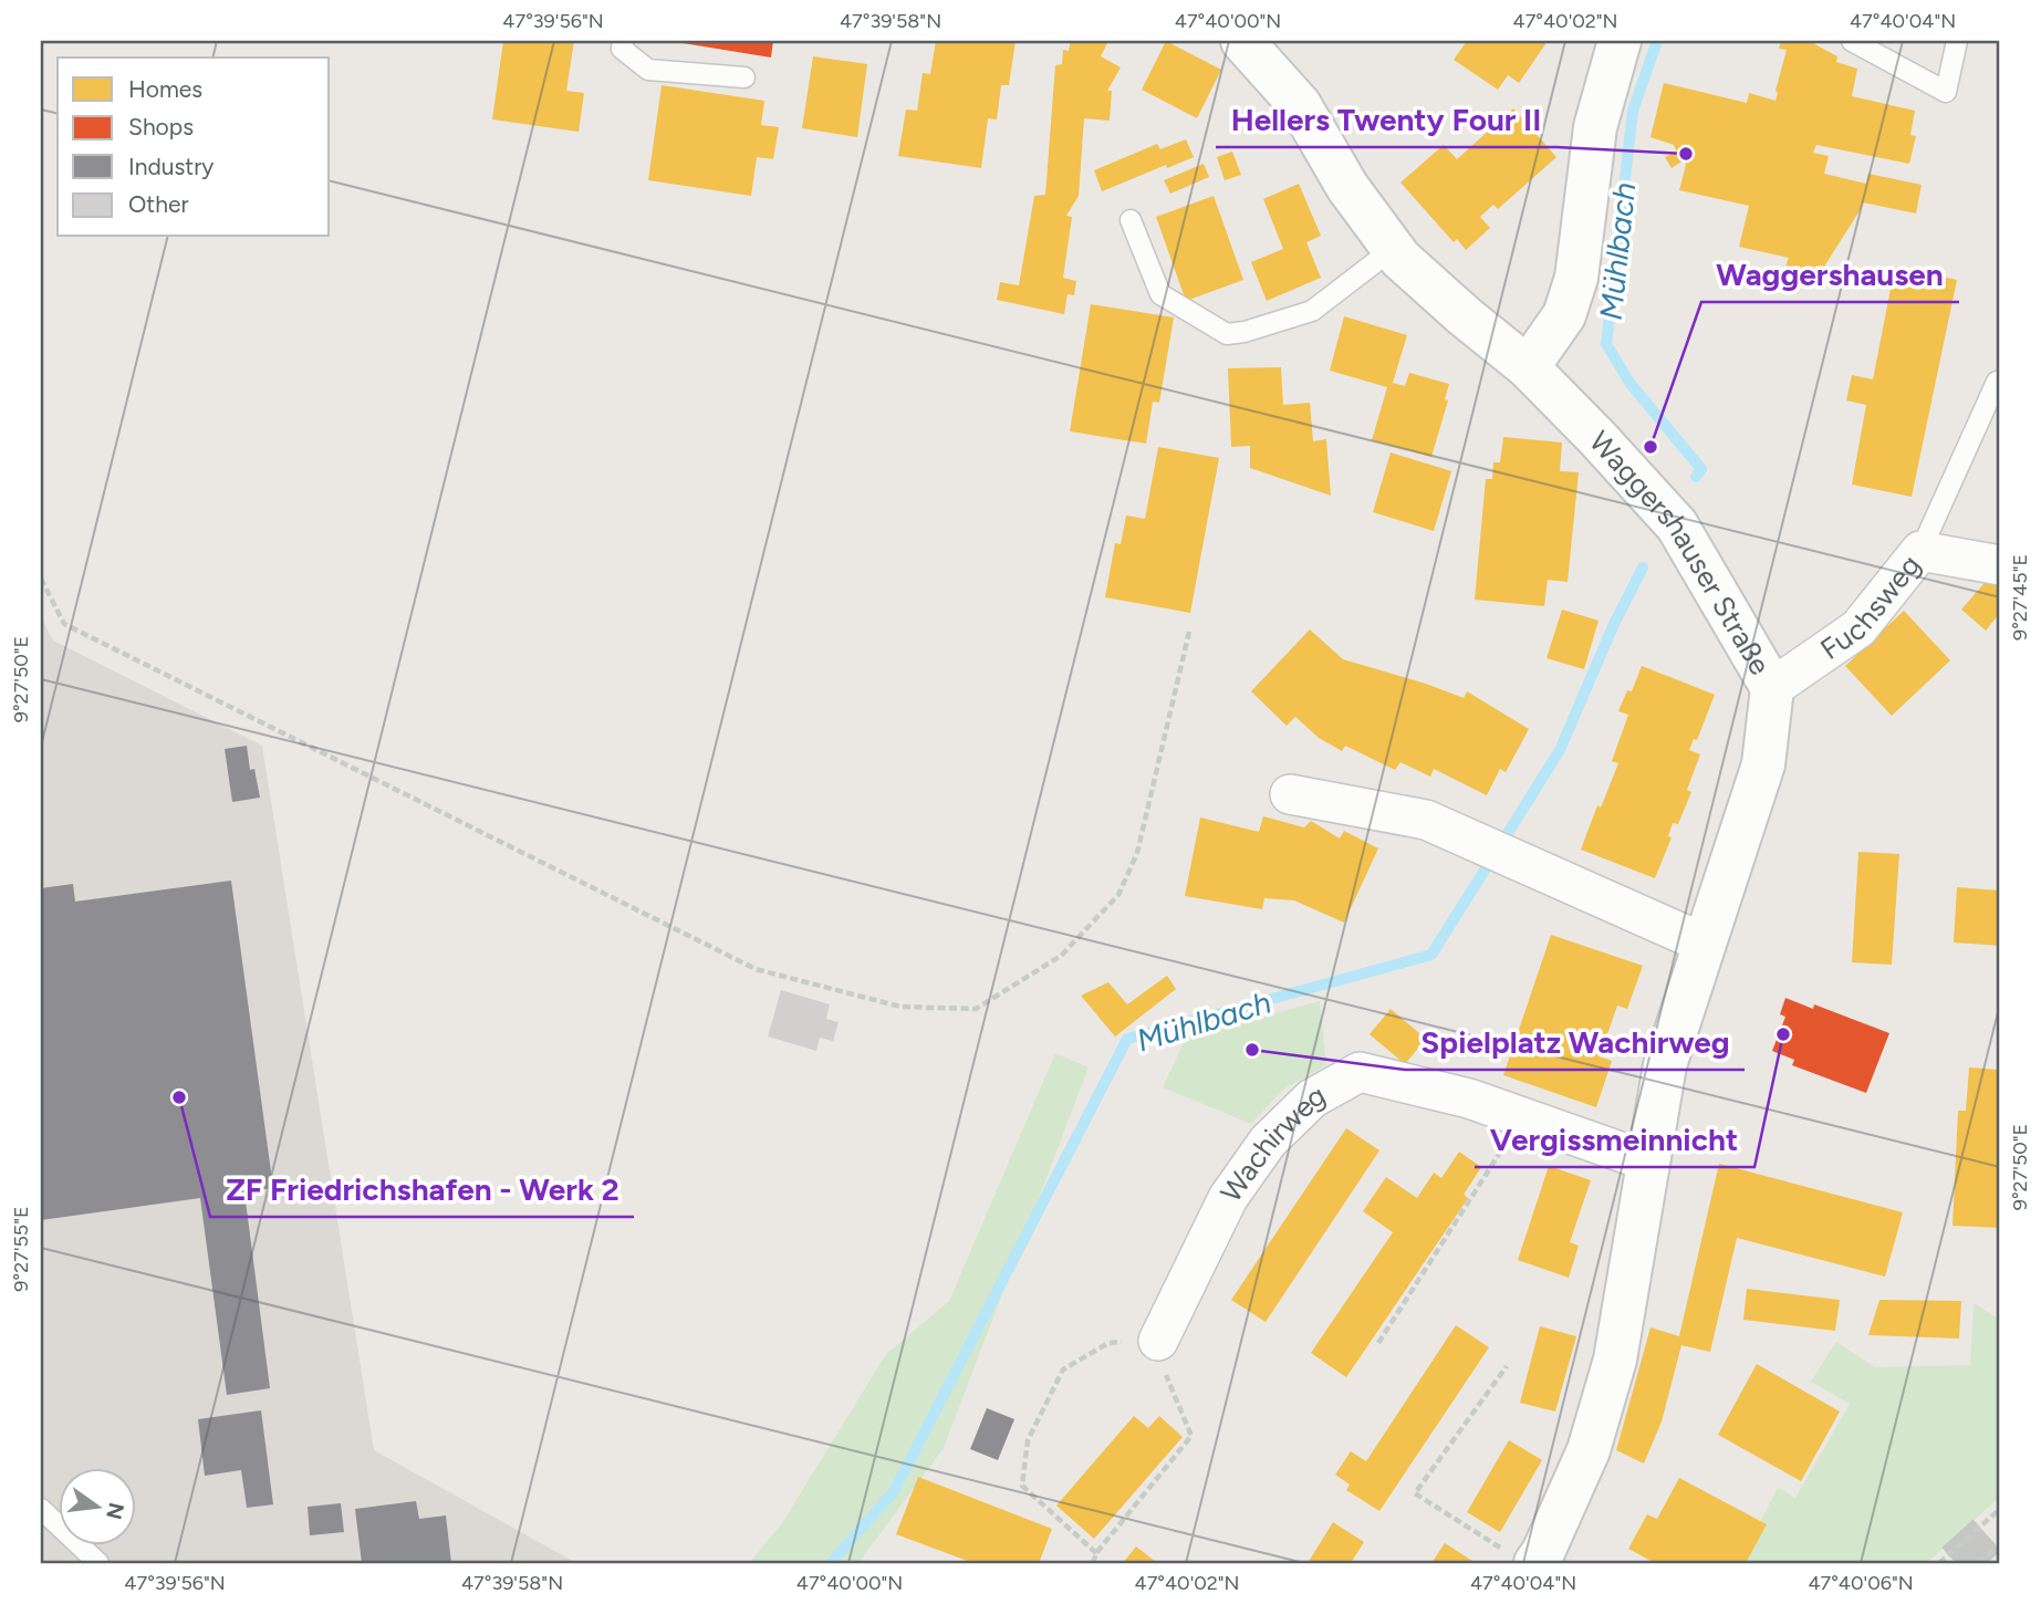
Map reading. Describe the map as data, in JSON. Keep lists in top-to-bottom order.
{
  "streets": {
    "street": ["Waggershauser Straße", "Fuchsweg", "Wachirweg"]
  },
  "crossings": [
    ["Waggershauser Straße", "Fuchsweg"],
    ["Waggershauser Straße", "Wachirweg"]
  ],
  "water": ["Mühlbach"],
  "places": [
    "Hellers Twenty Four II",
    "Waggershausen",
    "Vergissmeinnicht",
    "Spielplatz Wachirweg",
    "ZF Friedrichshafen - Werk 2"
  ],
  "legend": [
    "Homes",
    "Shops",
    "Industry",
    "Other"
  ],
  "north": "right",
  "coordinates": [
    "47°39'56\"N",
    "47°39'58\"N",
    "47°40'00\"N",
    "47°40'02\"N",
    "47°40'04\"N",
    "9°27'45\"E",
    "9°27'50\"E",
    "9°27'55\"E",
    "47°40'06\"N"
  ]
}
